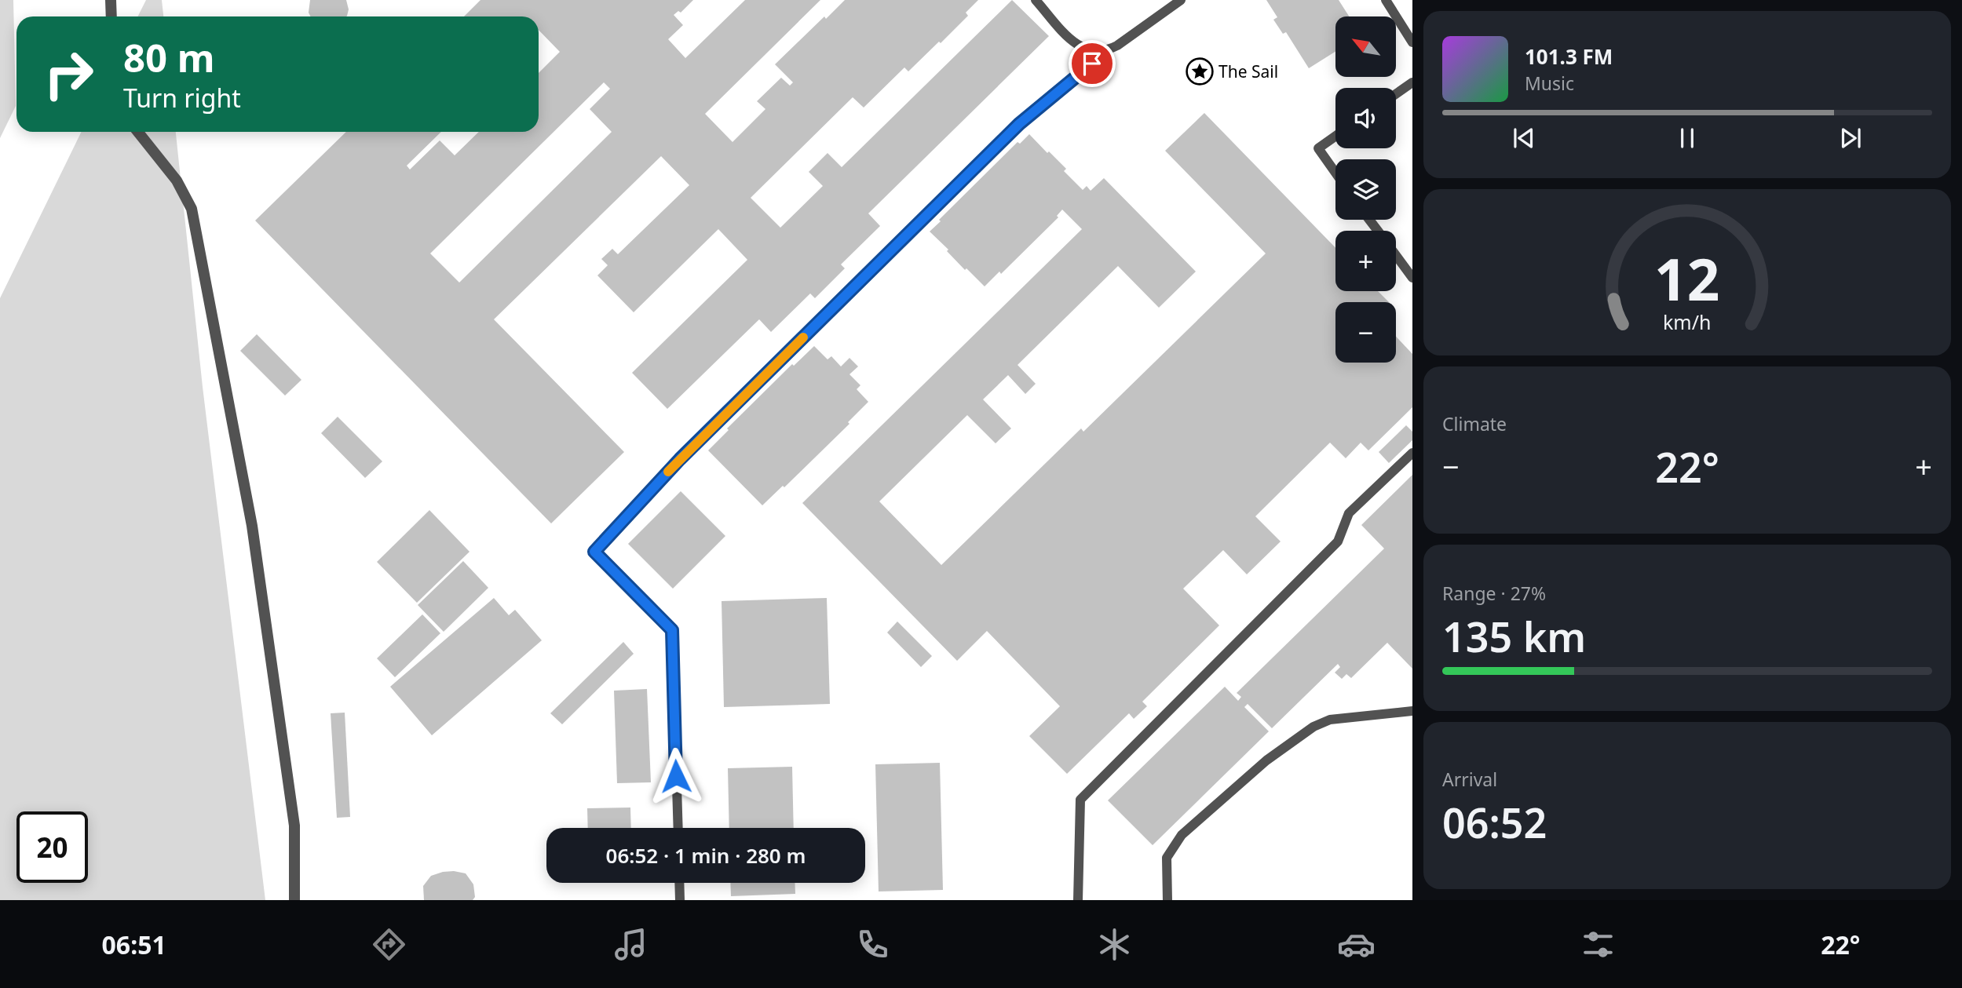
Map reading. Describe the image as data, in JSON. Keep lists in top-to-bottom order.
{
  "places": {
    "place": ["The Sail"]
  },
  "north": "top left",
  "page": {
    "map_buttons": ["+", "−"],
    "turn": ["80 m", "Turn right"],
    "song": ["101.3 FM", "Music"],
    "tile": [
      "Climate",
      ["Range · 27%", "135 km"],
      ["Arrival", "06:52"]
    ],
    "heat": ["−", "22°", "+"],
    "limit": "20",
    "trip": "06:52 · 1 min · 280 m",
    "tabs": ["06:51", "22°"],
    "gauge": ["12", "km/h"]
  }
}
